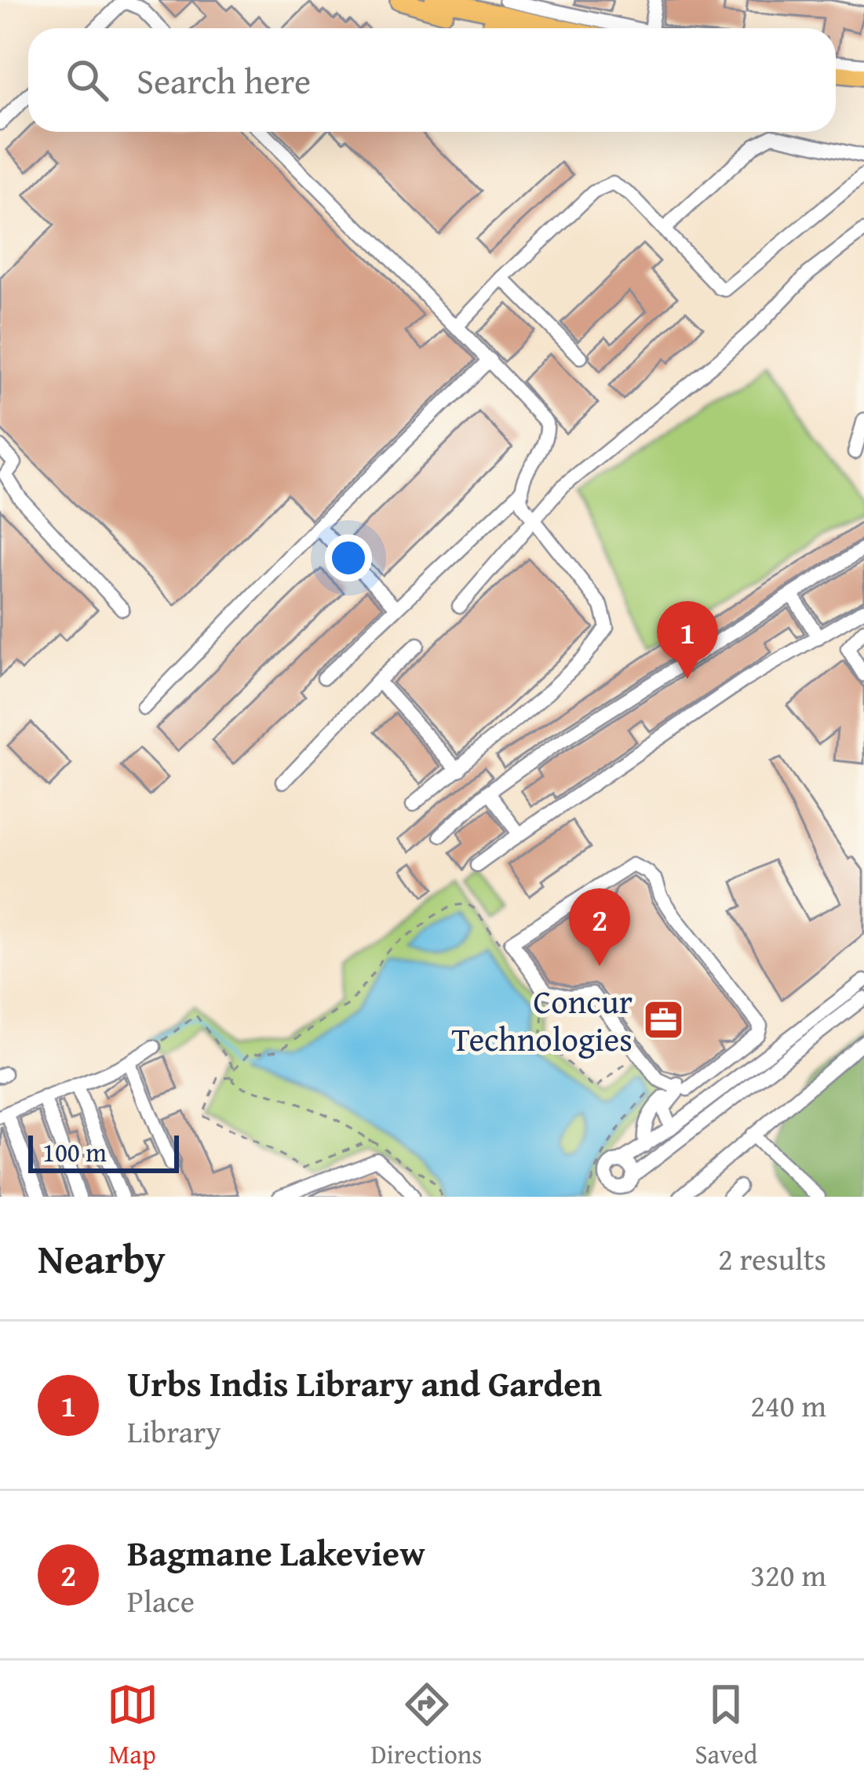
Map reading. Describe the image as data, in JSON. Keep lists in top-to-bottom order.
{
  "places": {
    "office": ["Concur Technologies"]
  },
  "scale_bar": "100 m",
  "page": {
    "search": "Search here",
    "pins": ["1", "2"],
    "scale": "100 m",
    "heading": ["Nearby", "2 results"],
    "list": [
      {
        "mark": "1",
        "name": "Urbs Indis Library and Garden",
        "note": "Library",
        "value": "240 m"
      },
      {
        "mark": "2",
        "name": "Bagmane Lakeview",
        "note": "Place",
        "value": "320 m"
      }
    ],
    "nav": ["Map", "Directions", "Saved"]
  }
}
